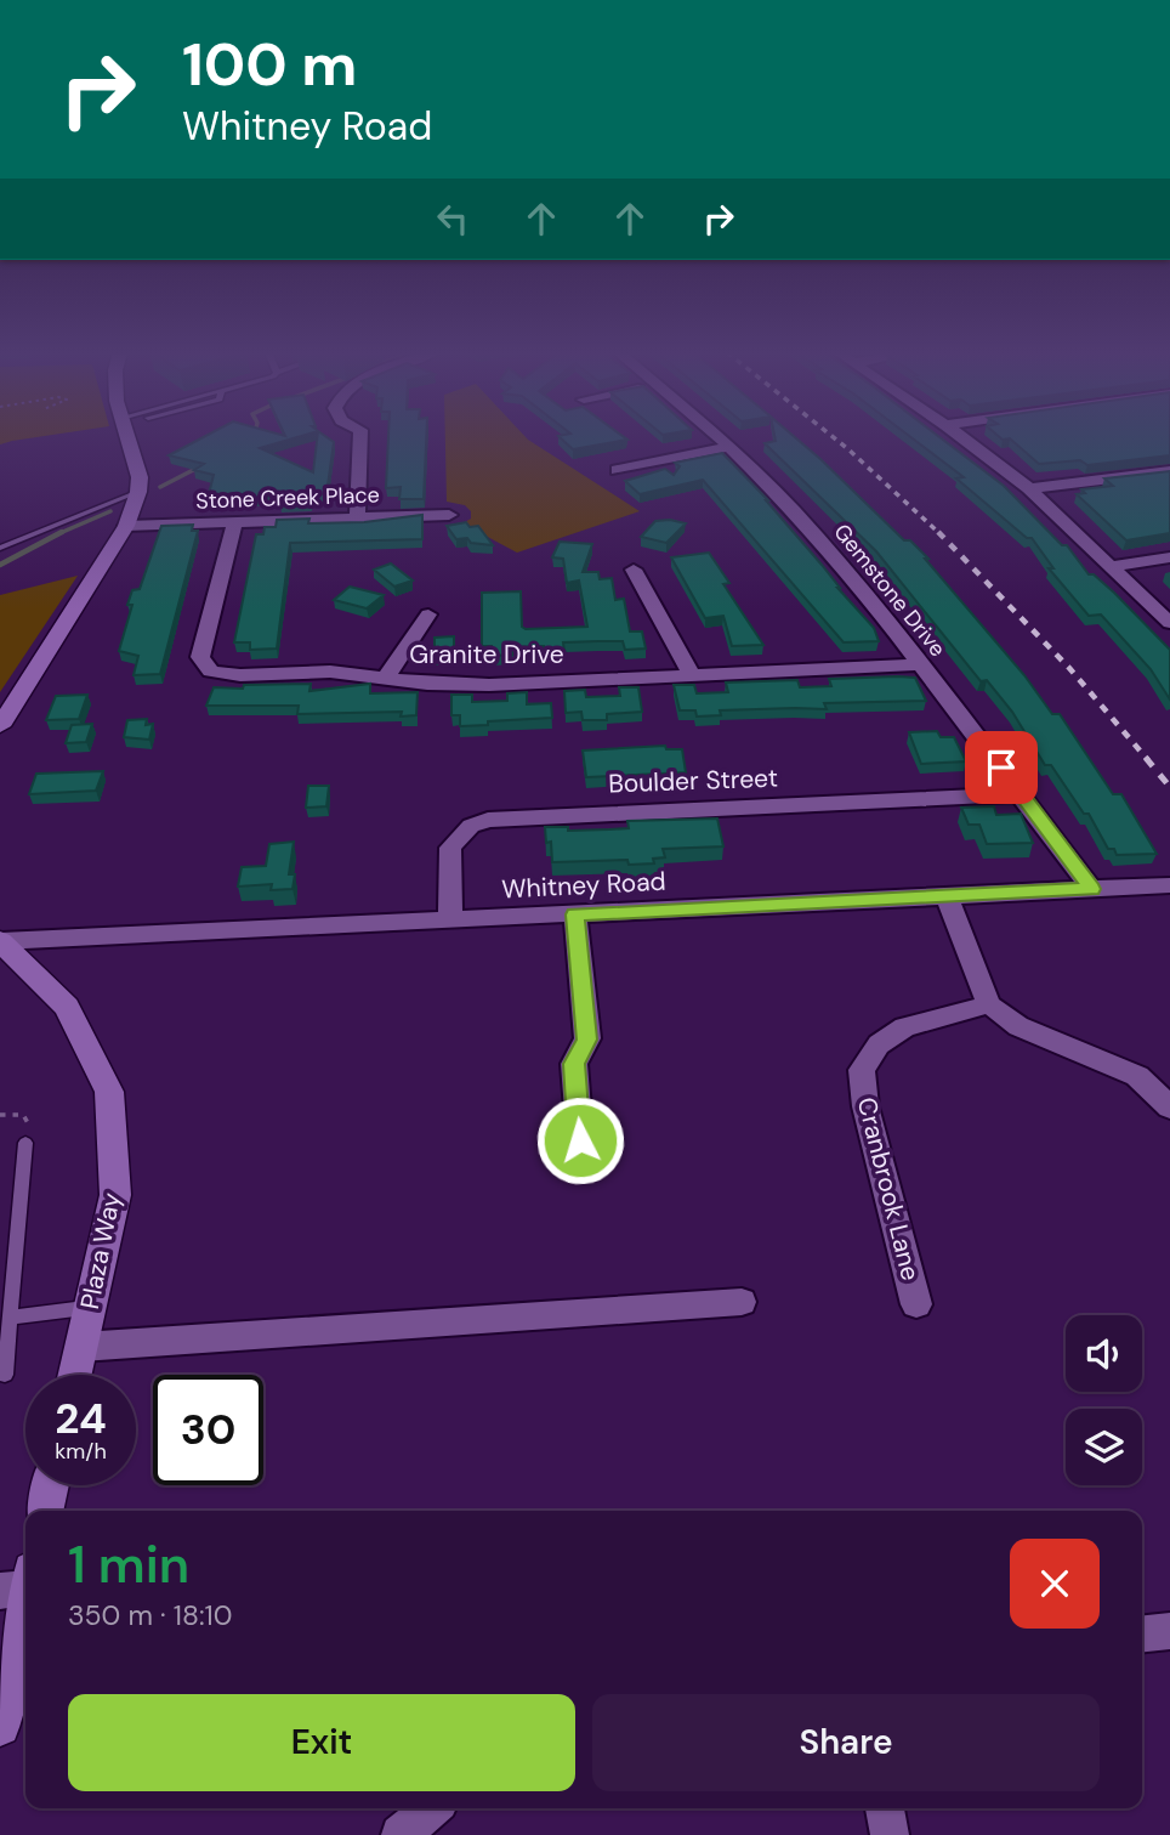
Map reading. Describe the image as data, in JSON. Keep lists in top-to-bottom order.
{
  "streets": {
    "main road": ["Plaza Way"],
    "street": [
      "Stone Creek Place",
      "Gemstone Drive",
      "Granite Drive",
      "Boulder Street",
      "Whitney Road",
      "Cranbrook Lane"
    ]
  },
  "crossings": [
    ["Stone Creek Place", "Granite Drive"],
    ["Gemstone Drive", "Granite Drive"],
    ["Gemstone Drive", "Boulder Street"],
    ["Gemstone Drive", "Whitney Road"],
    ["Boulder Street", "Whitney Road"],
    ["Whitney Road", "Plaza Way"]
  ],
  "page": {
    "turn": ["100 m", "Whitney Road"],
    "speed": "24 km/h",
    "limit": "30",
    "heading": ["1 min", "350 m · 18:10"],
    "buttons": ["Exit", "Share"]
  }
}
